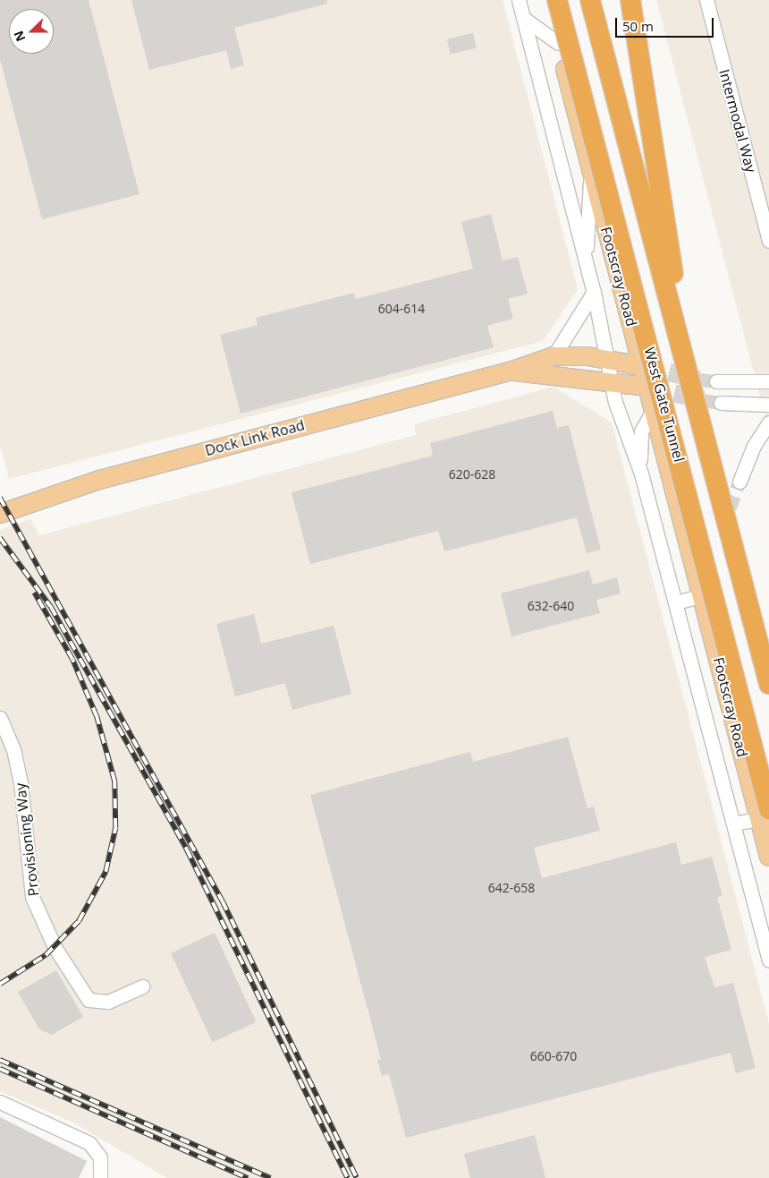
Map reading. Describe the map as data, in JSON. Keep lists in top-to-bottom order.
{
  "streets": {
    "highway": ["West Gate Tunnel"],
    "main road": ["Footscray Road", "Dock Link Road"],
    "street": ["Intermodal Way", "Provisioning Way"]
  },
  "crossings": [
    ["Footscray Road", "West Gate Tunnel"],
    ["Footscray Road", "Dock Link Road"]
  ],
  "house_numbers": [
    "604-614",
    "620-628",
    "632-640",
    "642-658",
    "660-670"
  ],
  "scale_bar": "50 m",
  "north": "left"
}
